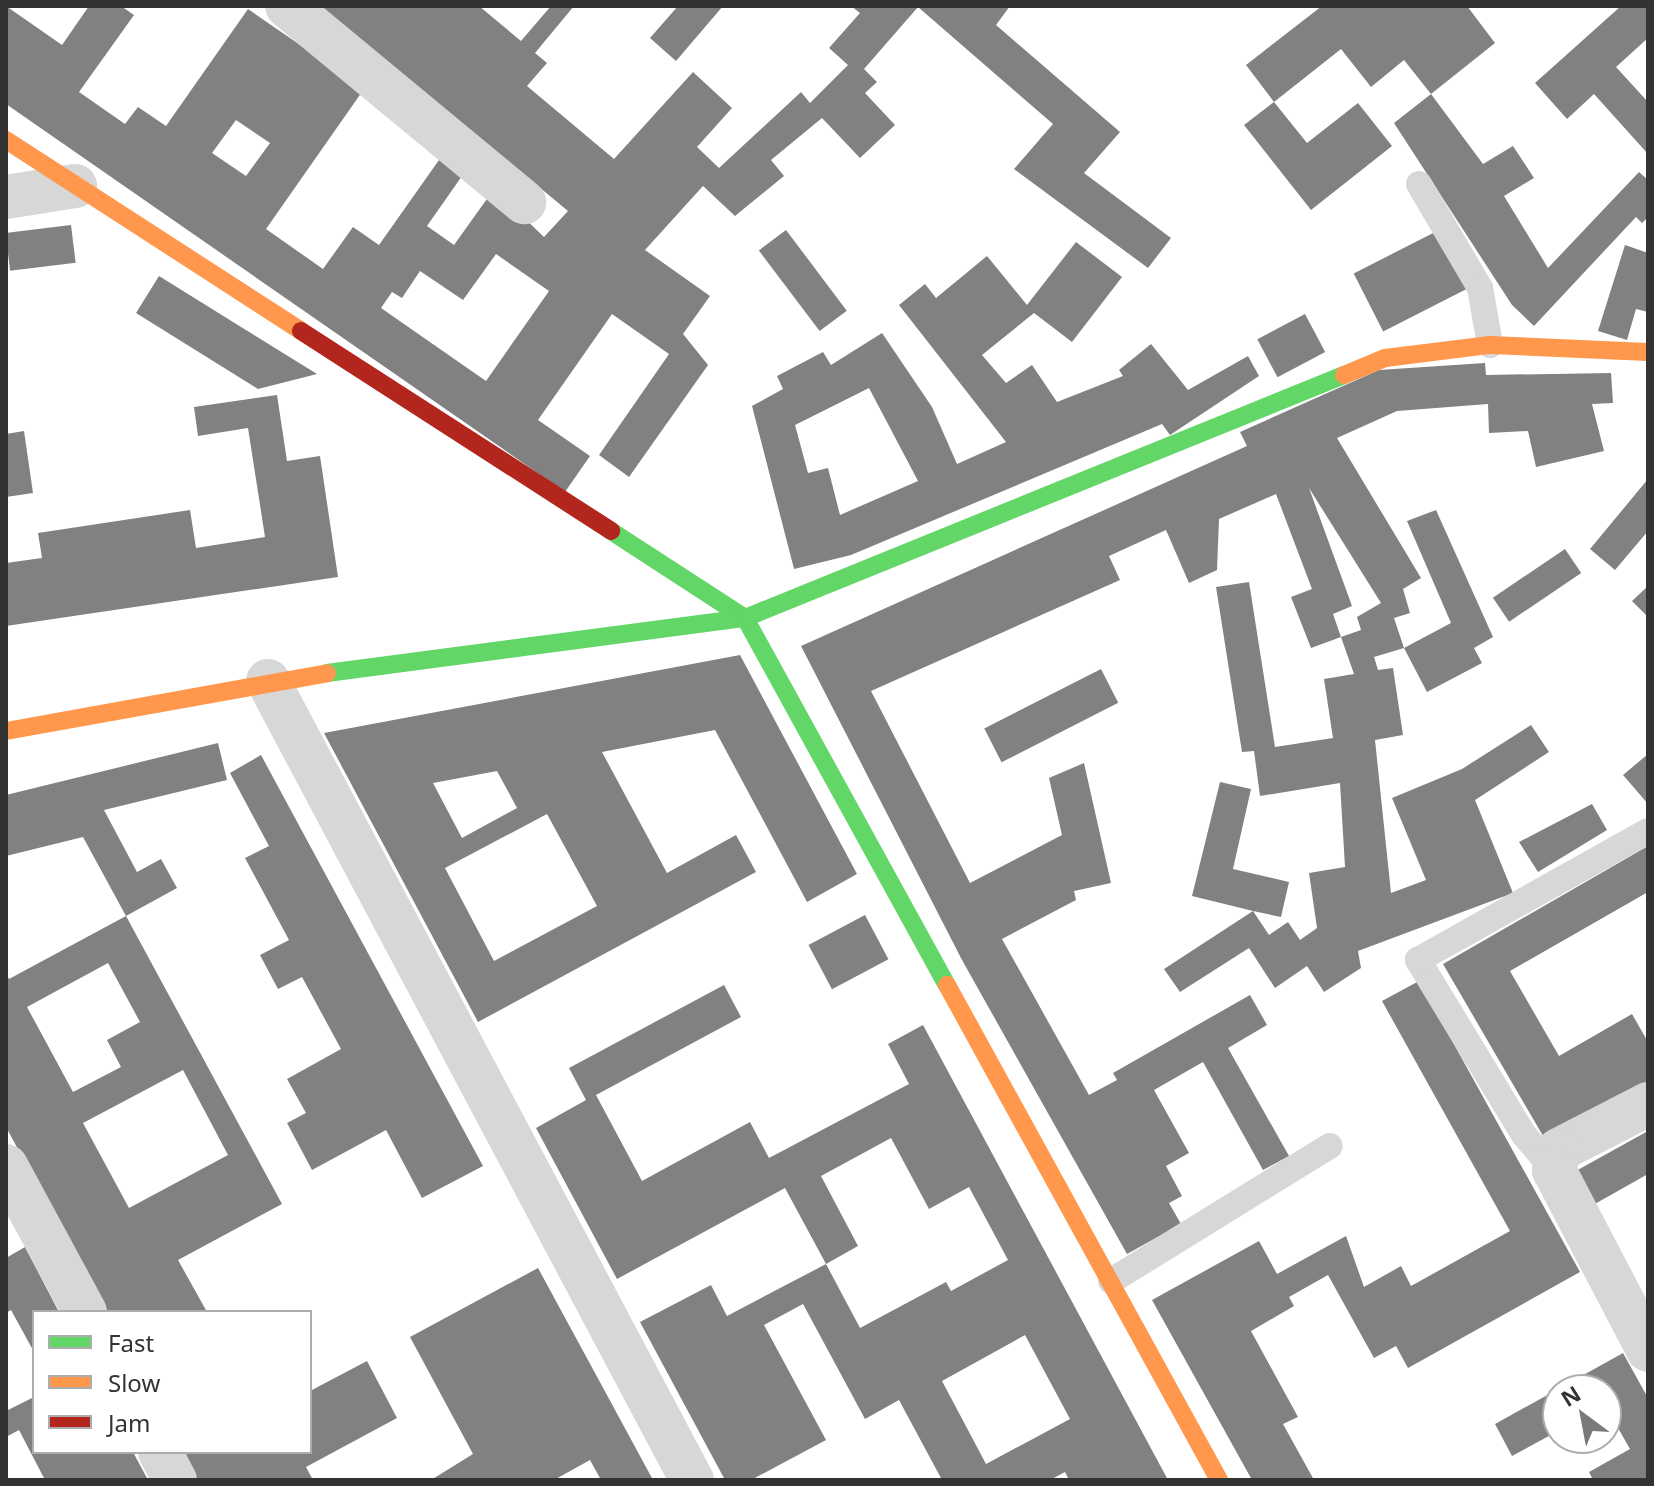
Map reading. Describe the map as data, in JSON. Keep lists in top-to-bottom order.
{
  "legend": ["Fast", "Slow", "Jam"],
  "north": "top left"
}
